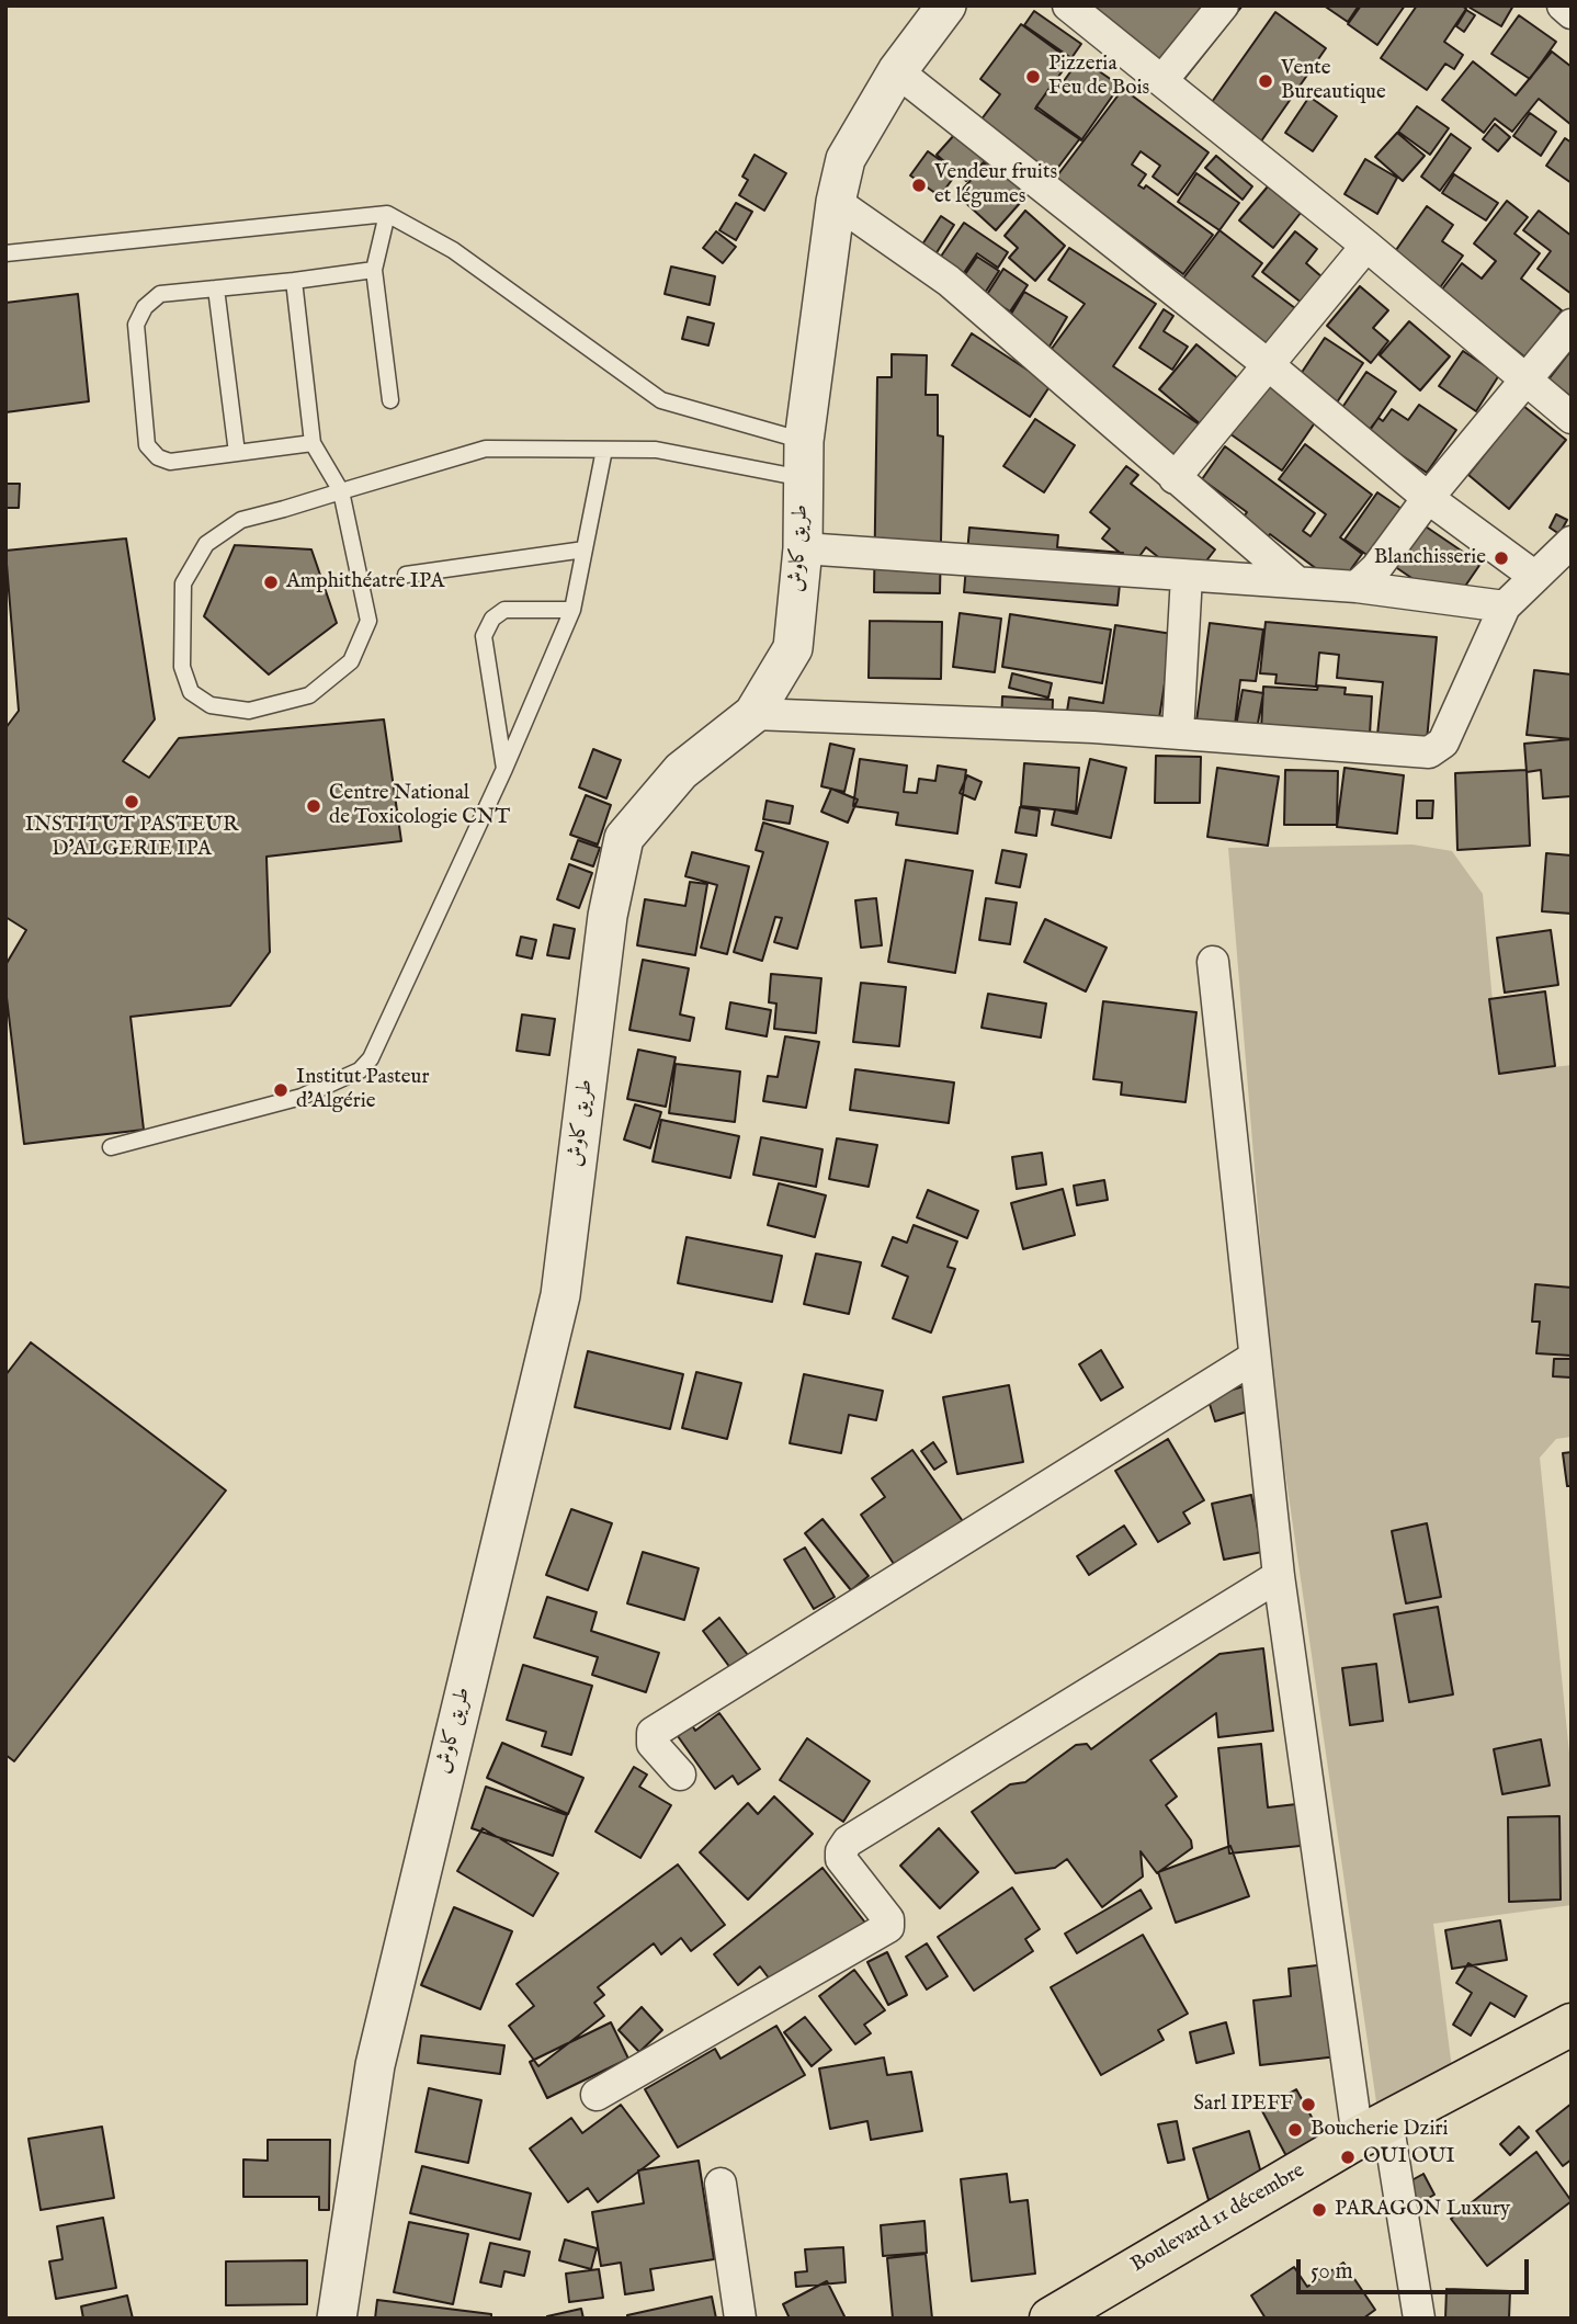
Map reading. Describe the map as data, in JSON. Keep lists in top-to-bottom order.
{
  "streets": {
    "main road": ["Boulevard 11 décembre"],
    "street": ["طريق كاوش"]
  },
  "places": [
    "Pizzeria Feu de Bois",
    "Vente Bureautique",
    "Vendeur fruits et légumes",
    "Blanchisserie",
    "Amphithéatre IPA",
    "INSTITUT PASTEUR D'ALGERIE IPA",
    "Centre National de Toxicologie CNT",
    "Institut Pasteur d'Algérie",
    "Sarl IPEFF",
    "Boucherie Dziri",
    "OUI OUI",
    "PARAGON Luxury"
  ],
  "scale_bar": "50 m"
}
